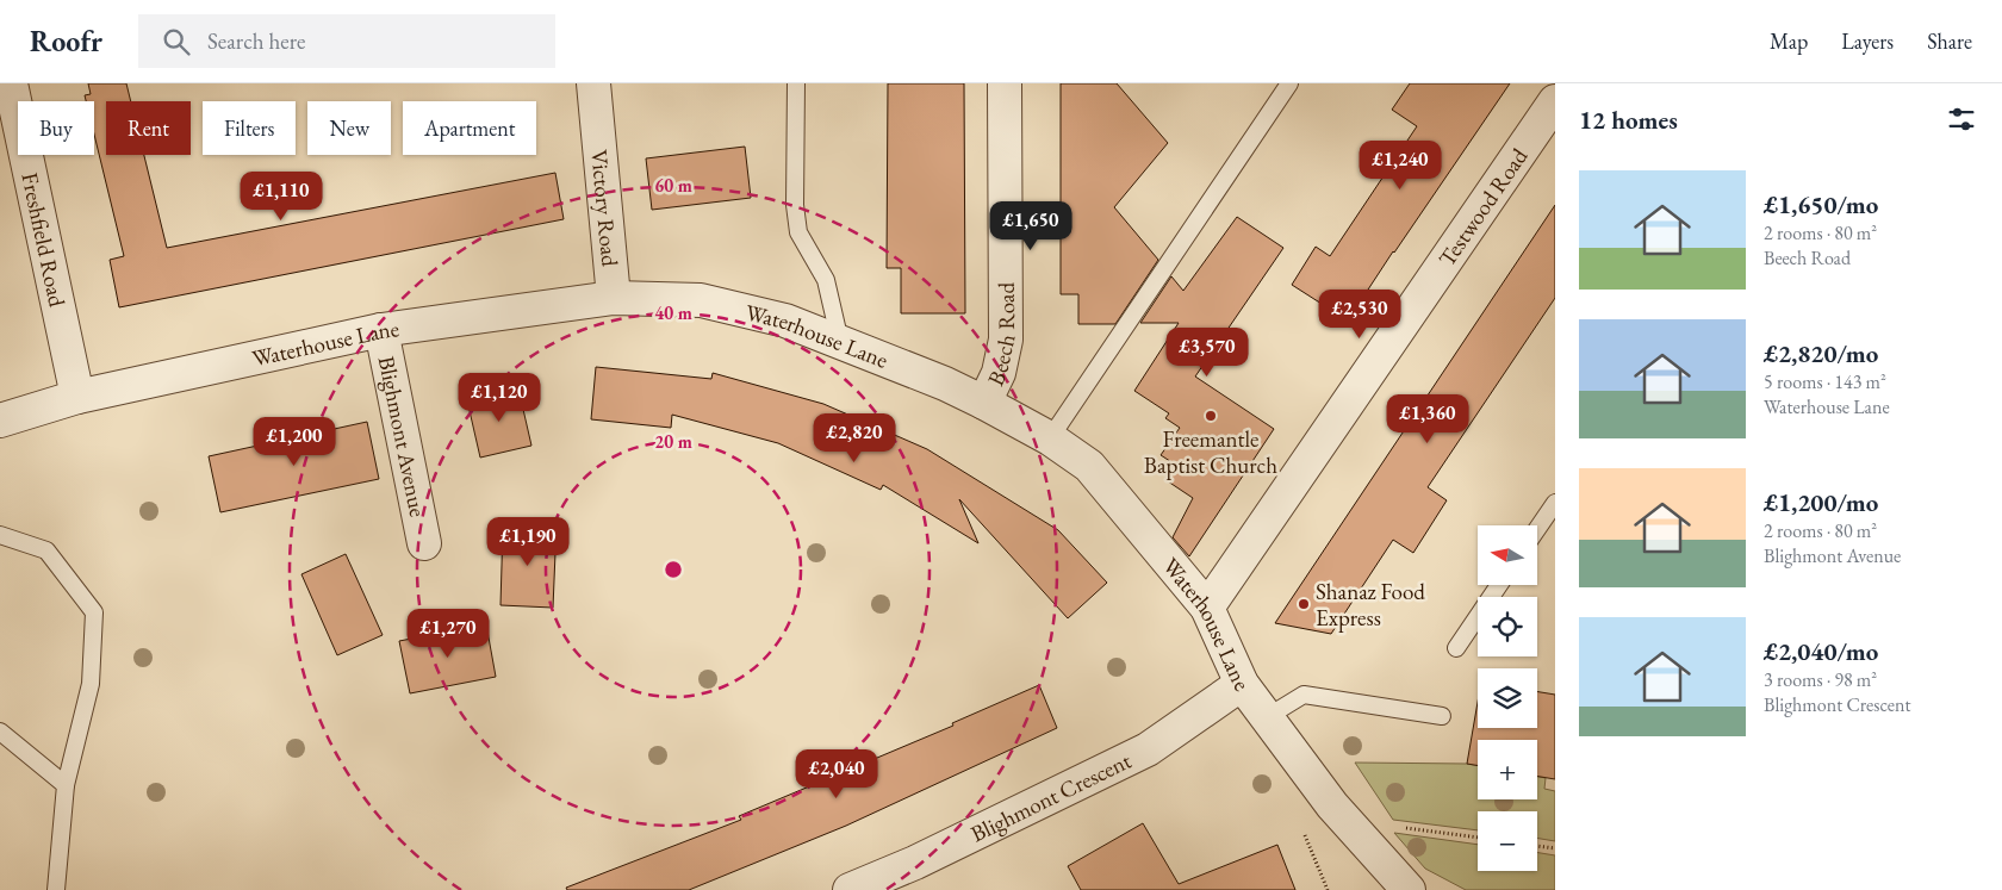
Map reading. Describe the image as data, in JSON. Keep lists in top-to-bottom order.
{
  "streets": {
    "street": [
      "Testwood Road",
      "Victory Road",
      "Freshfield Road",
      "Beech Road",
      "Waterhouse Lane",
      "Blighmont Avenue",
      "Blighmont Crescent"
    ]
  },
  "crossings": [
    ["Testwood Road", "Waterhouse Lane"],
    ["Victory Road", "Waterhouse Lane"],
    ["Freshfield Road", "Waterhouse Lane"],
    ["Beech Road", "Waterhouse Lane"],
    ["Waterhouse Lane", "Blighmont Avenue"],
    ["Waterhouse Lane", "Blighmont Crescent"]
  ],
  "places": ["Freemantle Baptist Church", "Shanaz Food Express"],
  "north": "left",
  "page": {
    "header": "Roofr",
    "search": "Search here",
    "nav": ["Map", "Layers", "Share"],
    "heading": "12 homes",
    "chip": [
      "Buy",
      "Rent",
      "Filters",
      "New",
      "Apartment"
    ],
    "price": [
      "£1,240",
      "£1,110",
      "£1,650",
      "£2,530",
      "£3,570",
      "£1,120",
      "£1,360",
      "£2,820",
      "£1,200",
      "£1,190",
      "£1,270",
      "£2,040"
    ],
    "list": [
      {
        "name": "£1,650/mo",
        "note": "2 rooms · 80 m² · Beech Road"
      },
      {
        "name": "£2,820/mo",
        "note": "5 rooms · 143 m² · Waterhouse Lane"
      },
      {
        "name": "£1,200/mo",
        "note": "2 rooms · 80 m² · Blighmont Avenue"
      },
      {
        "name": "£2,040/mo",
        "note": "3 rooms · 98 m² · Blighmont Crescent"
      }
    ],
    "map_buttons": ["+", "−"]
  },
  "rings": ["60 m", "40 m", "20 m"]
}
